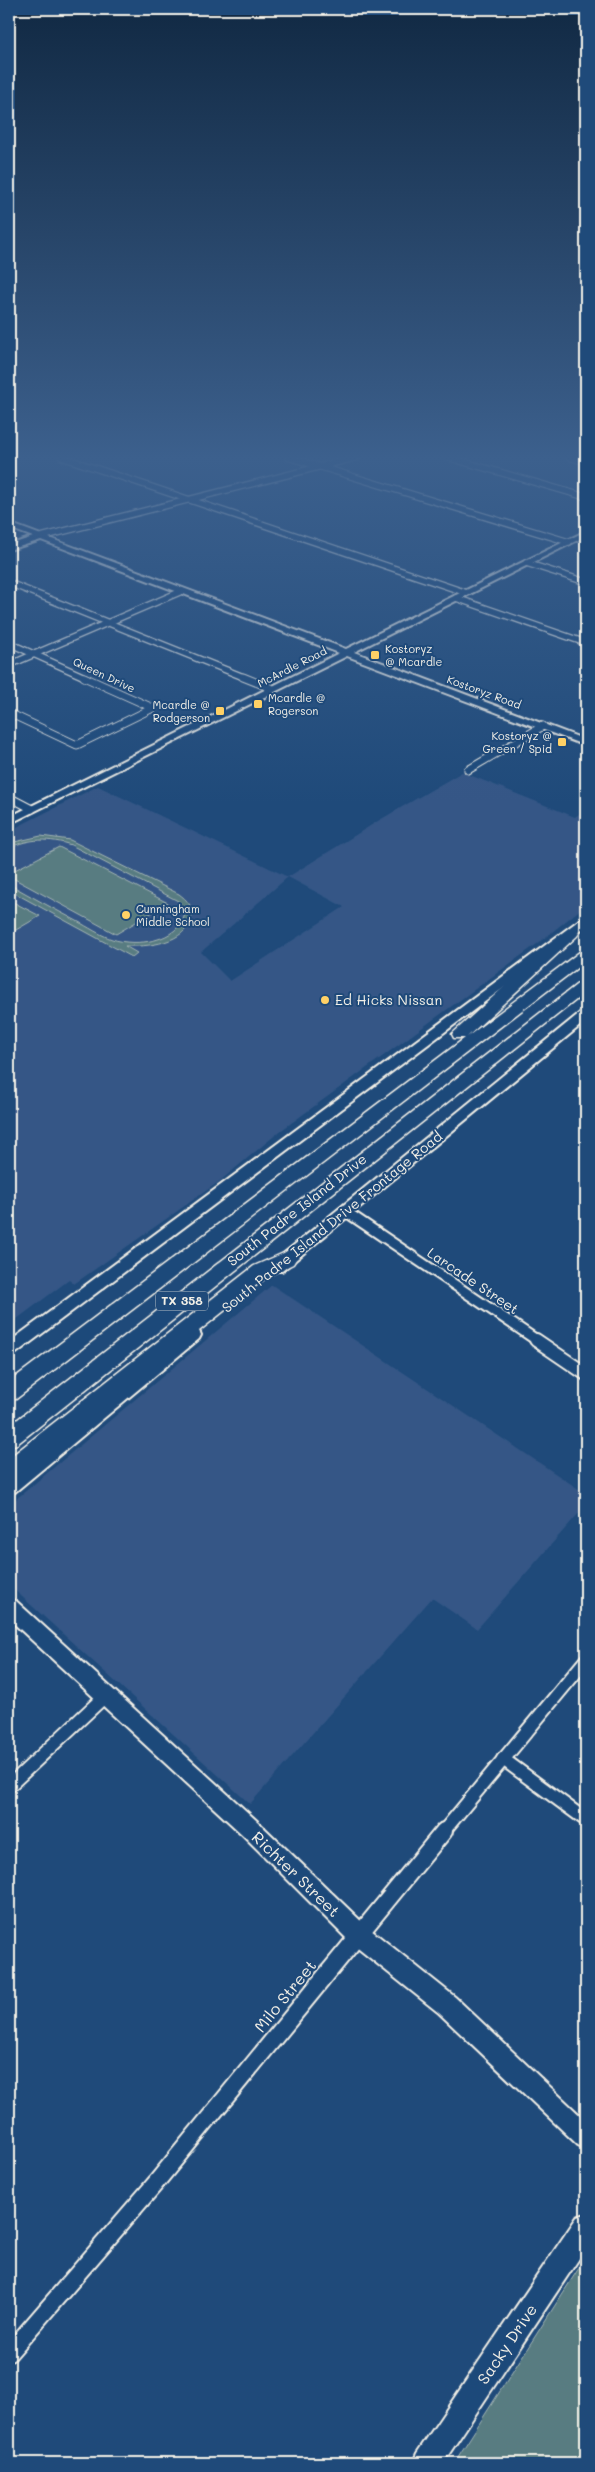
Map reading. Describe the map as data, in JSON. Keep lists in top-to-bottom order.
{
  "streets": {
    "highway": ["South Padre Island Drive", "TX 358"],
    "main road": [
      "McArdle Road",
      "Kostoryz Road",
      "South Padre Island Drive Frontage Road",
      "Richter Street",
      "Sacky Drive"
    ],
    "street": ["Queen Drive", "Larcade Street", "Milo Street"]
  },
  "crossings": [
    ["McArdle Road", "Kostoryz Road"],
    ["South Padre Island Drive Frontage Road", "Larcade Street"],
    ["Richter Street", "Milo Street"]
  ],
  "places": {
    "transit": [
      "Kostoryz @ Mcardle",
      "Mcardle @ Rogerson",
      "Mcardle @ Rodgerson",
      "Kostoryz @ Green / Spid"
    ],
    "other": ["Cunningham Middle School", "Ed Hicks Nissan"]
  }
}
